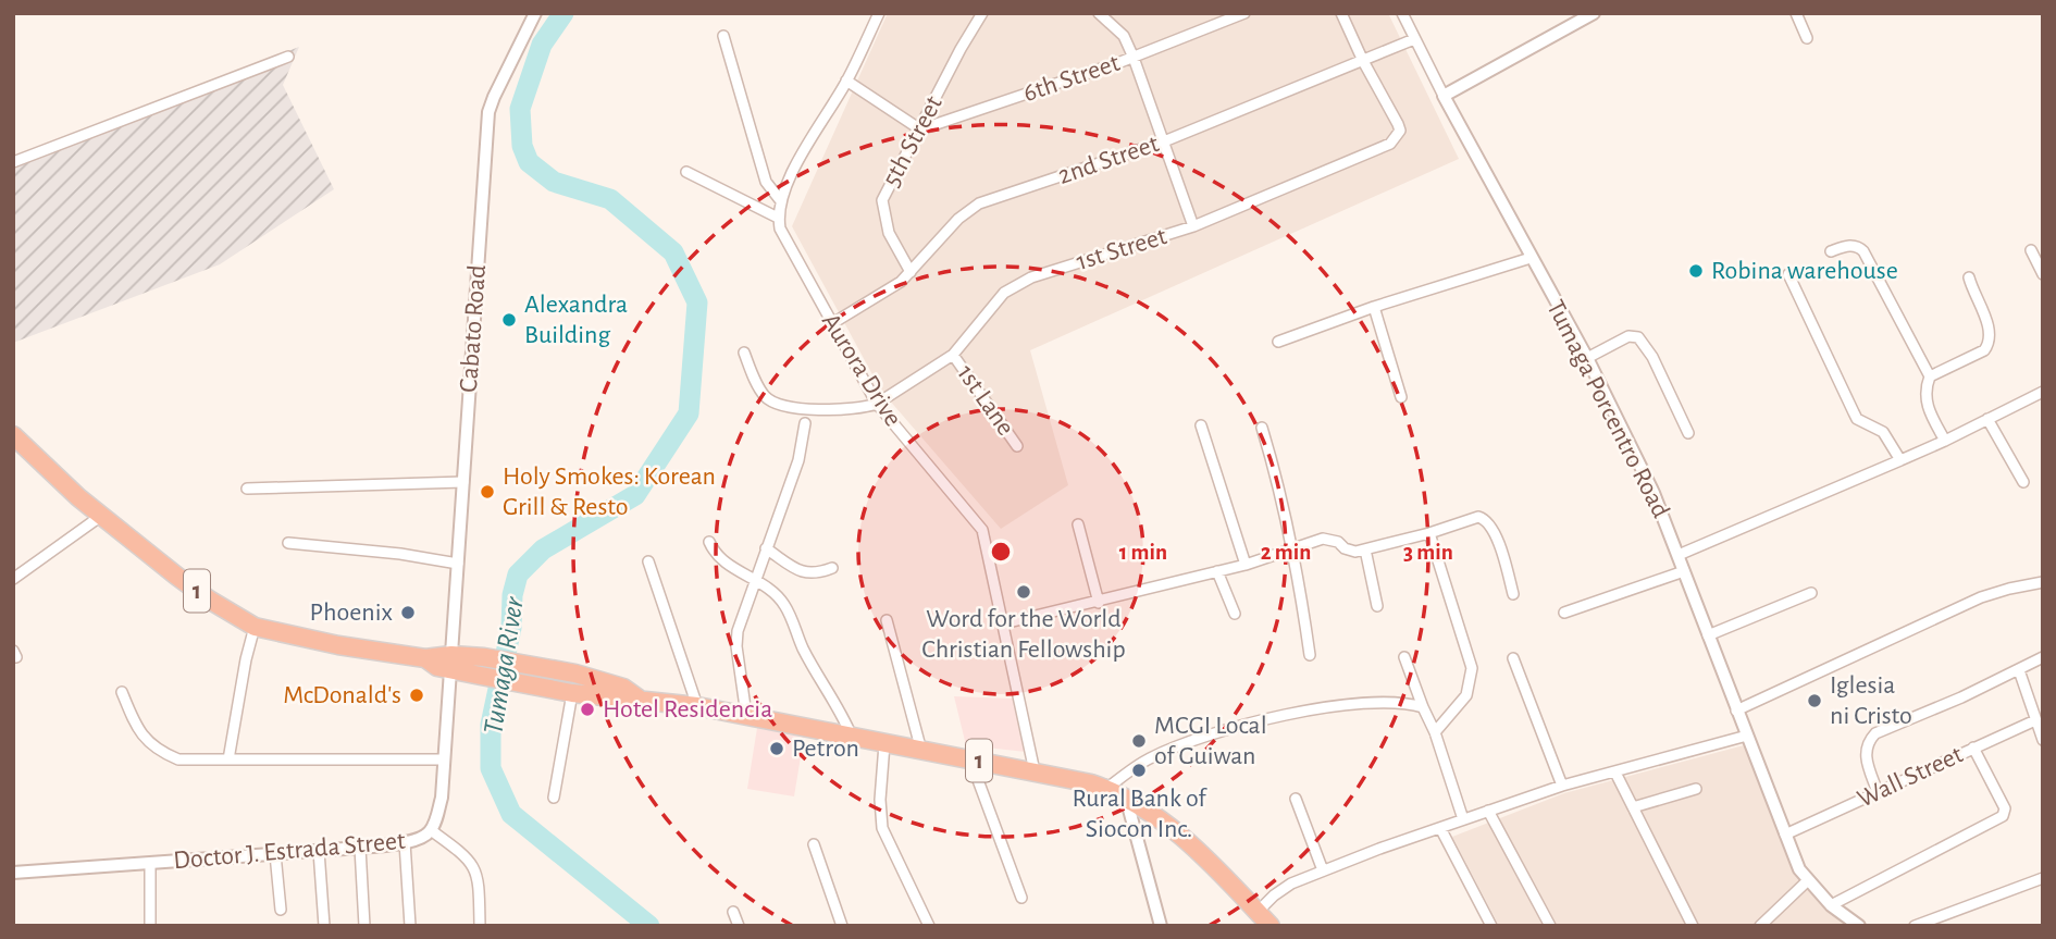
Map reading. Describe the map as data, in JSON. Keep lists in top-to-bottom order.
{
  "streets": {
    "highway": ["1"],
    "street": [
      "6th Street",
      "5th Street",
      "2nd Street",
      "1st Street",
      "Cabato Road",
      "Aurora Drive",
      "1st Lane",
      "Tumaga Porcentro Road",
      "Wall Street",
      "Doctor J. Estrada Street"
    ]
  },
  "crossings": [
    ["6th Street", "5th Street"],
    ["5th Street", "2nd Street"],
    ["2nd Street", "1st Street"],
    ["2nd Street", "Aurora Drive"],
    ["1st Street", "Aurora Drive"],
    ["1st Street", "1st Lane"],
    ["Cabato Road", "1"],
    ["Cabato Road", "Doctor J. Estrada Street"],
    ["Aurora Drive", "1"],
    ["Tumaga Porcentro Road", "Wall Street"],
    ["1", "Doctor J. Estrada Street"]
  ],
  "water": ["Tumaga River"],
  "places": [
    "Robina warehouse",
    "Alexandra Building",
    "Holy Smokes: Korean Grill & Resto",
    "Word for the World Christian Fellowship",
    "Phoenix",
    "McDonald's",
    "Iglesia ni Cristo",
    "Hotel Residencia",
    "MCGI Local of Guiwan",
    "Petron",
    "Rural Bank of Siocon Inc."
  ],
  "rings": ["1 min", "2 min", "3 min"]
}
